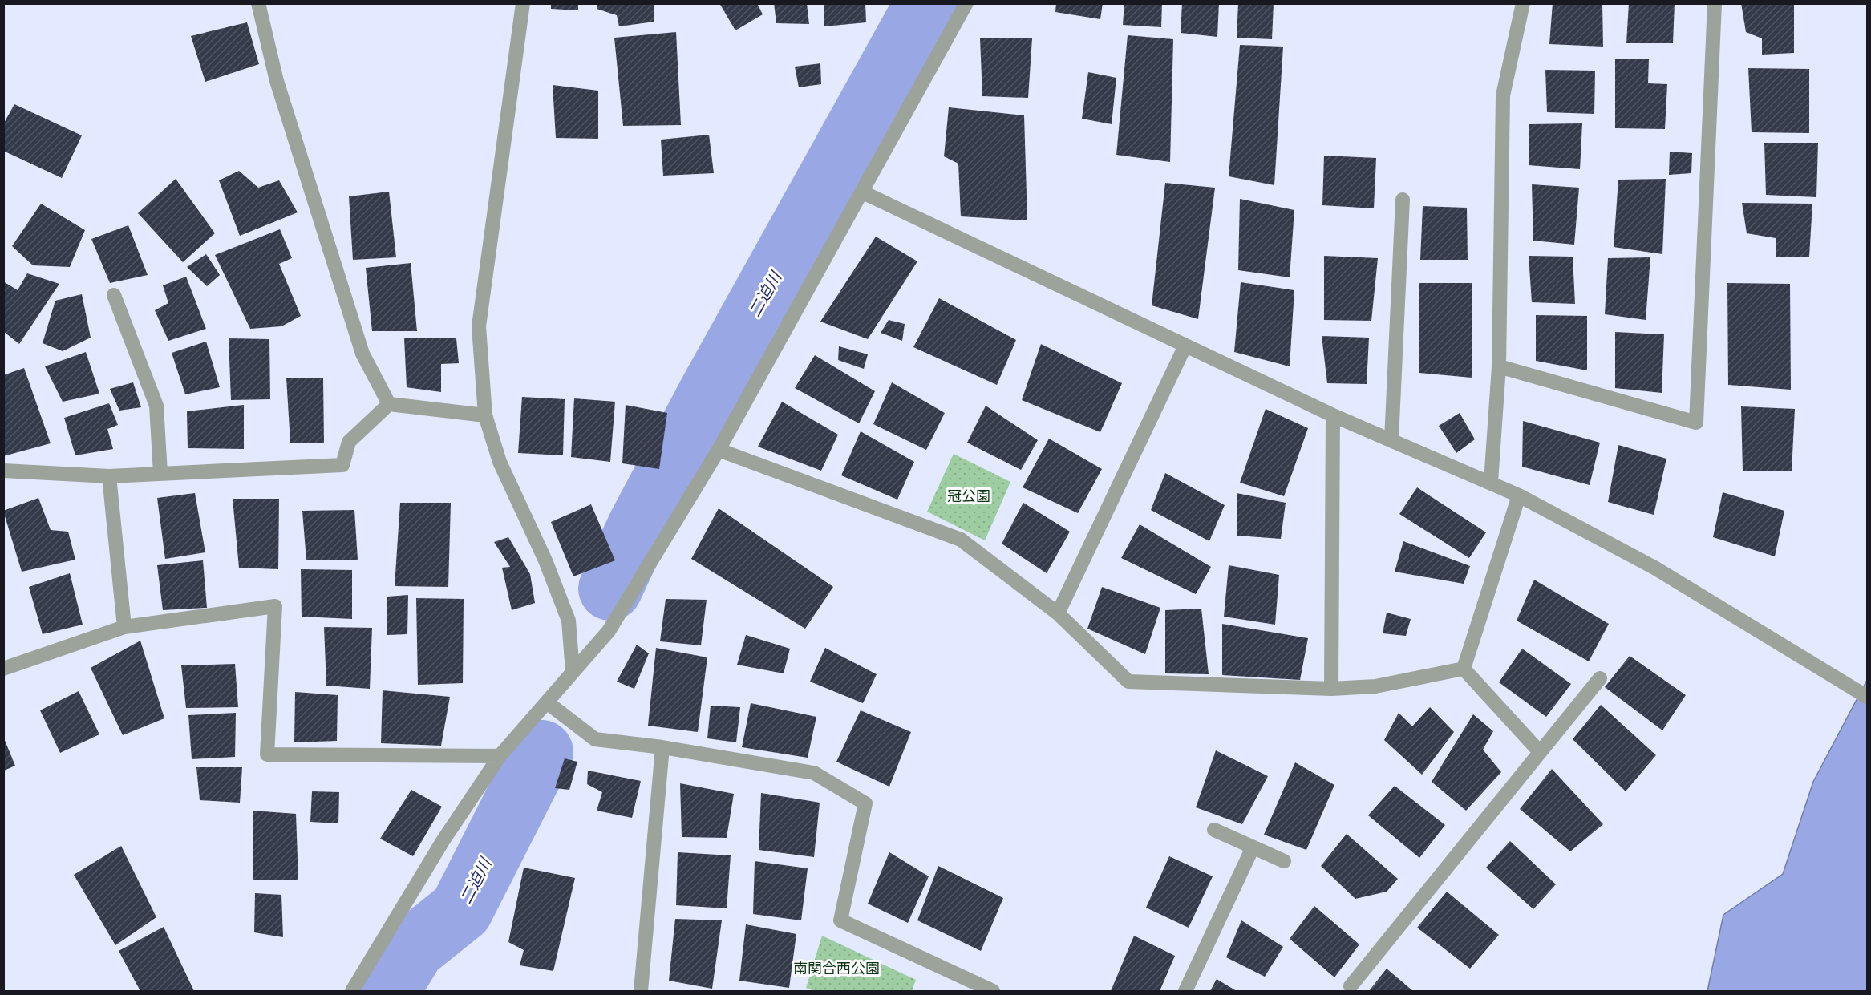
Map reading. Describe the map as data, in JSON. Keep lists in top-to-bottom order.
{
  "water": ["二迫川"],
  "parks": ["冠公園", "南関合西公園"]
}
